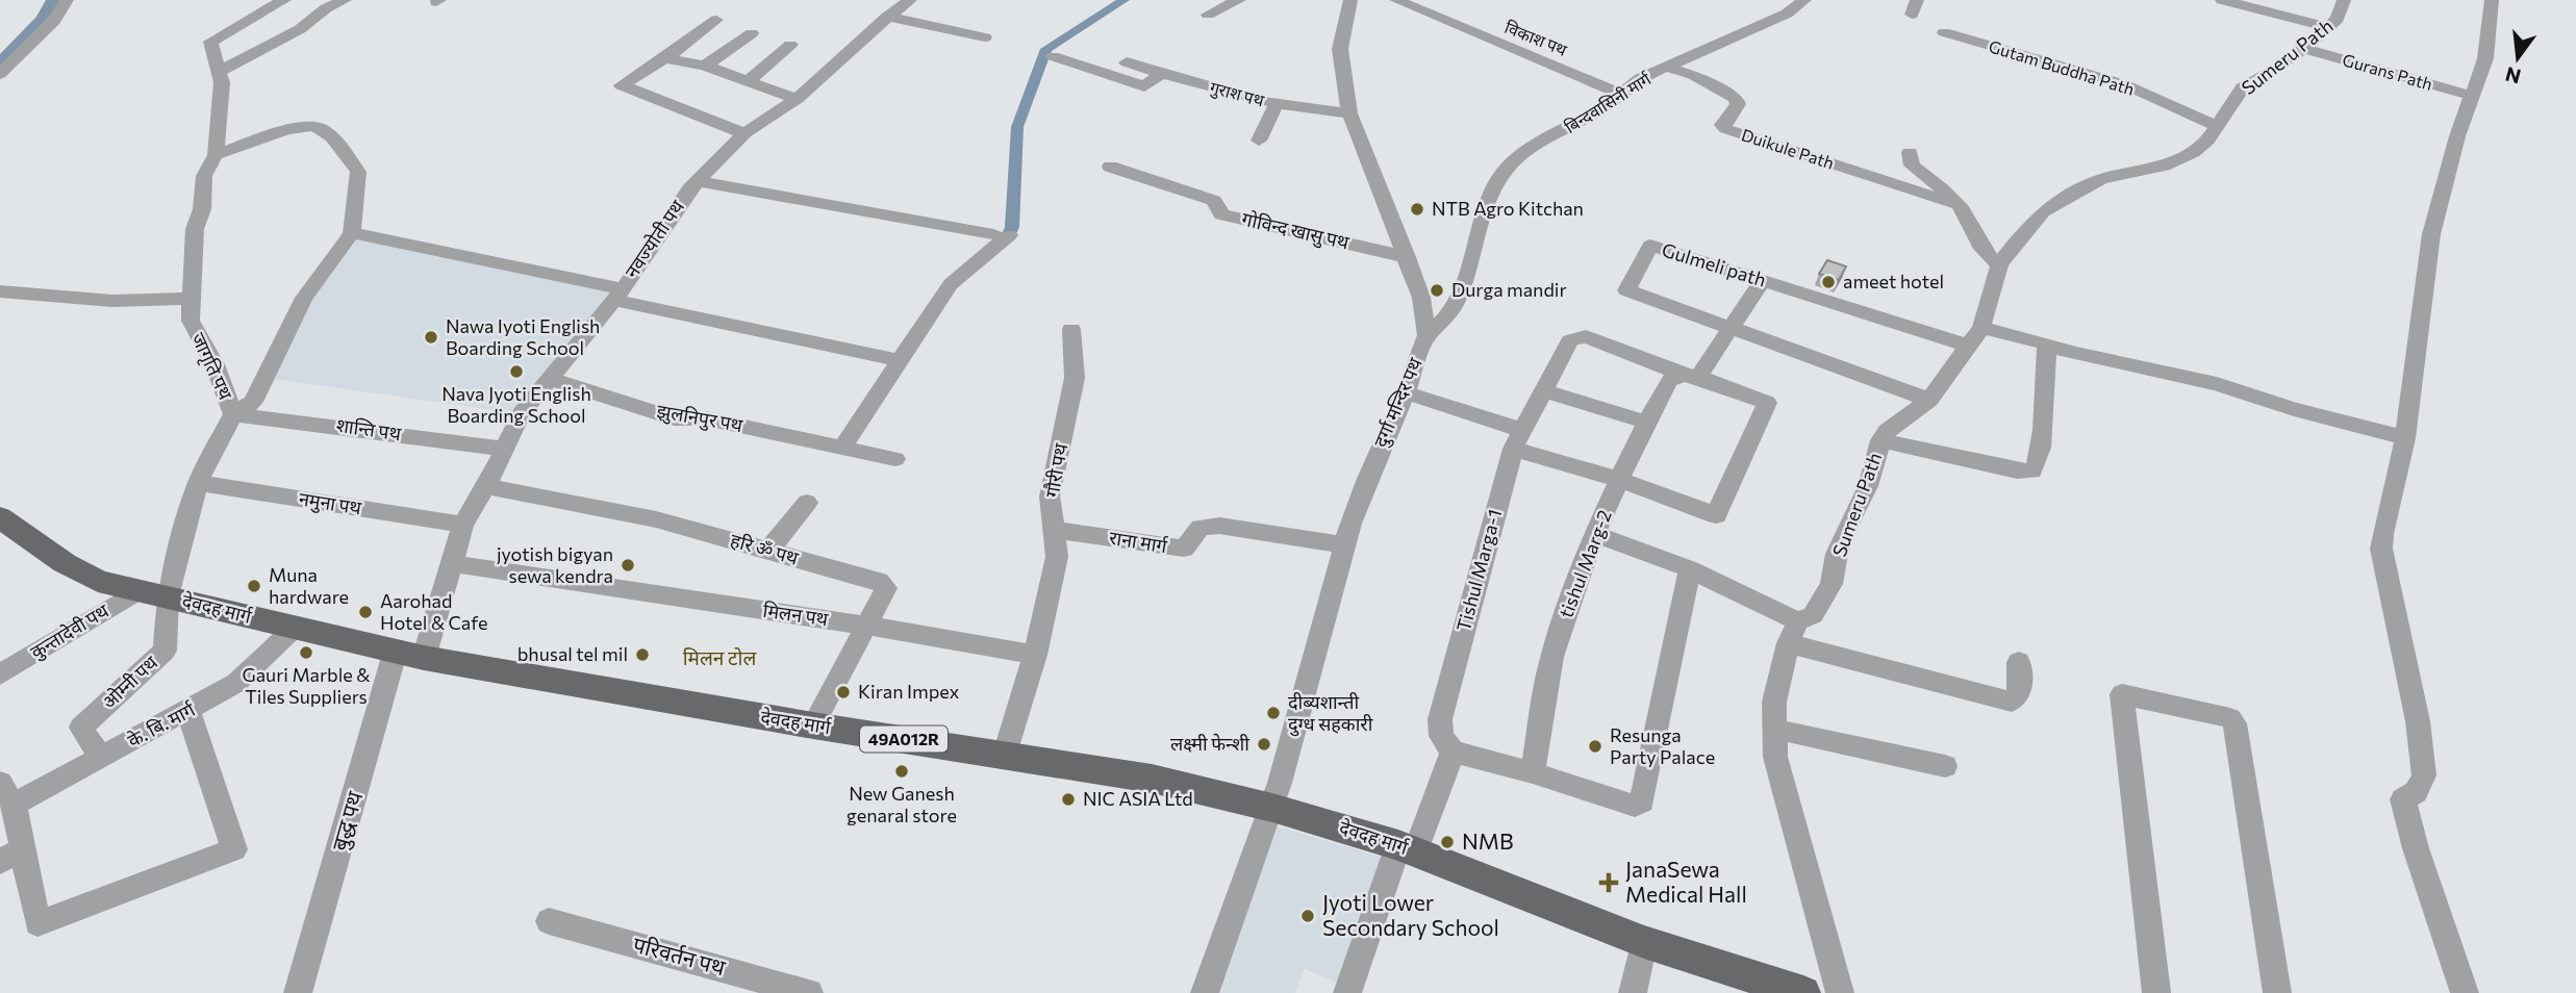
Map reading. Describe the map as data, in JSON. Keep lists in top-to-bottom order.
{
  "streets": {
    "main road": ["देवदह मार्ग", "49A012R"],
    "street": [
      "विकाश पथ",
      "Sumeru Path",
      "Gutam Buddha Path",
      "Gurans Path",
      "गुराश पथ",
      "बिन्दवासिनी मार्ग",
      "Duikule Path",
      "गोविन्द खासु पथ",
      "नवज्योती पथ",
      "Gulmeli path",
      "जागृति पथ",
      "दुर्गा मन्दिर पथ",
      "झुलनिपुर पथ",
      "शान्ति पथ",
      "गौरी पथ",
      "नमुना पथ",
      "राना मार्ग",
      "हरि ॐ पथ",
      "tishul Marg-2",
      "Tishul Marga-1",
      "मिलन पथ",
      "कुन्तादेवी पथ",
      "ओम्नी पथ",
      "के. बि. मार्ग",
      "बुद्ध पथ",
      "परिवर्तन पथ"
    ]
  },
  "crossings": [
    ["विकाश पथ", "बिन्दवासिनी मार्ग"],
    ["Sumeru Path", "Gutam Buddha Path"],
    ["Sumeru Path", "Gurans Path"],
    ["Sumeru Path", "Gulmeli path"],
    ["गुराश पथ", "दुर्गा मन्दिर पथ"],
    ["बिन्दवासिनी मार्ग", "Duikule Path"],
    ["बिन्दवासिनी मार्ग", "दुर्गा मन्दिर पथ"],
    ["गोविन्द खासु पथ", "दुर्गा मन्दिर पथ"],
    ["नवज्योती पथ", "झुलनिपुर पथ"],
    ["नवज्योती पथ", "शान्ति पथ"],
    ["नवज्योती पथ", "नमुना पथ"],
    ["नवज्योती पथ", "हरि ॐ पथ"],
    ["नवज्योती पथ", "देवदह मार्ग"],
    ["नवज्योती पथ", "मिलन पथ"],
    ["नवज्योती पथ", "बुद्ध पथ"],
    ["Gulmeli path", "tishul Marg-2"],
    ["जागृति पथ", "शान्ति पथ"],
    ["जागृति पथ", "नमुना पथ"],
    ["जागृति पथ", "देवदह मार्ग"],
    ["जागृति पथ", "कुन्तादेवी पथ"],
    ["जागृति पथ", "ओम्नी पथ"],
    ["दुर्गा मन्दिर पथ", "राना मार्ग"],
    ["दुर्गा मन्दिर पथ", "देवदह मार्ग"],
    ["गौरी पथ", "राना मार्ग"],
    ["गौरी पथ", "मिलन पथ"],
    ["हरि ॐ पथ", "देवदह मार्ग"],
    ["हरि ॐ पथ", "मिलन पथ"],
    ["tishul Marg-2", "Tishul Marga-1"],
    ["देवदह मार्ग", "कुन्तादेवी पथ"],
    ["देवदह मार्ग", "ओम्नी पथ"],
    ["देवदह मार्ग", "के. बि. मार्ग"],
    ["देवदह मार्ग", "बुद्ध पथ"],
    ["कुन्तादेवी पथ", "ओम्नी पथ"],
    ["ओम्नी पथ", "के. बि. मार्ग"]
  ],
  "districts": ["मिलन टोल"],
  "places": {
    "other": [
      "NTB Agro Kitchan",
      "ameet hotel",
      "Durga mandir",
      "Nawa Iyoti English Boarding School",
      "Nava Jyoti English Boarding School",
      "jyotish bigyan sewa kendra",
      "Muna hardware",
      "Aarohad Hotel & Cafe",
      "Gauri Marble & Tiles Suppliers",
      "bhusal tel mil",
      "Kiran Impex",
      "दीब्यशान्ती दुग्ध सहकारी",
      "लक्ष्मी फेन्शी",
      "Resunga Party Palace",
      "New Ganesh genaral store",
      "NIC ASIA Ltd",
      "NMB",
      "Jyoti Lower Secondary School"
    ],
    "health": ["JanaSewa Medical Hall"]
  },
  "north": "bottom"
}
